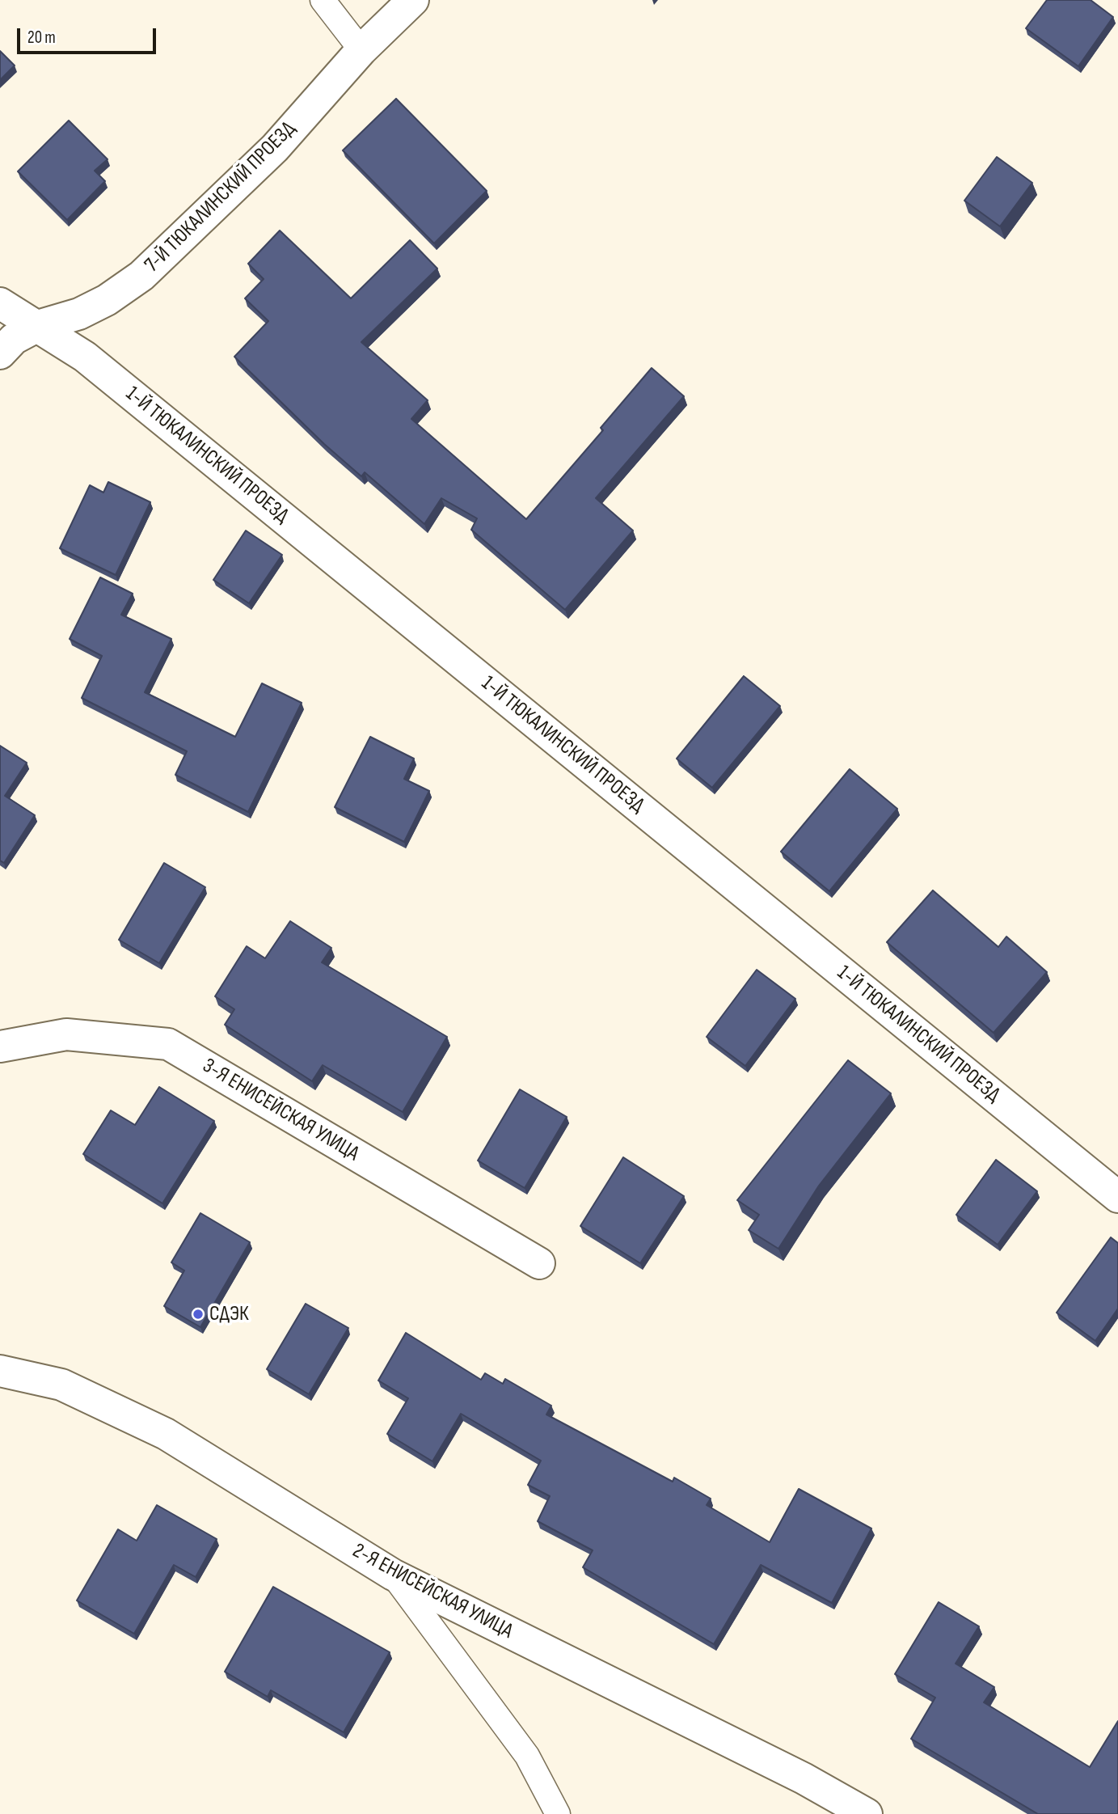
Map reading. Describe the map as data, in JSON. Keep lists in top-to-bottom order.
{
  "streets": {
    "street": [
      "7-Й ТЮКАЛИНСКИЙ ПРОЕЗД",
      "1-Й ТЮКАЛИНСКИЙ ПРОЕЗД",
      "3-Я ЕНИСЕЙСКАЯ УЛИЦА",
      "2-Я ЕНИСЕЙСКАЯ УЛИЦА"
    ]
  },
  "crossings": [
    ["7-Й ТЮКАЛИНСКИЙ ПРОЕЗД", "1-Й ТЮКАЛИНСКИЙ ПРОЕЗД"]
  ],
  "places": ["СДЭК"],
  "scale_bar": "20 m"
}
